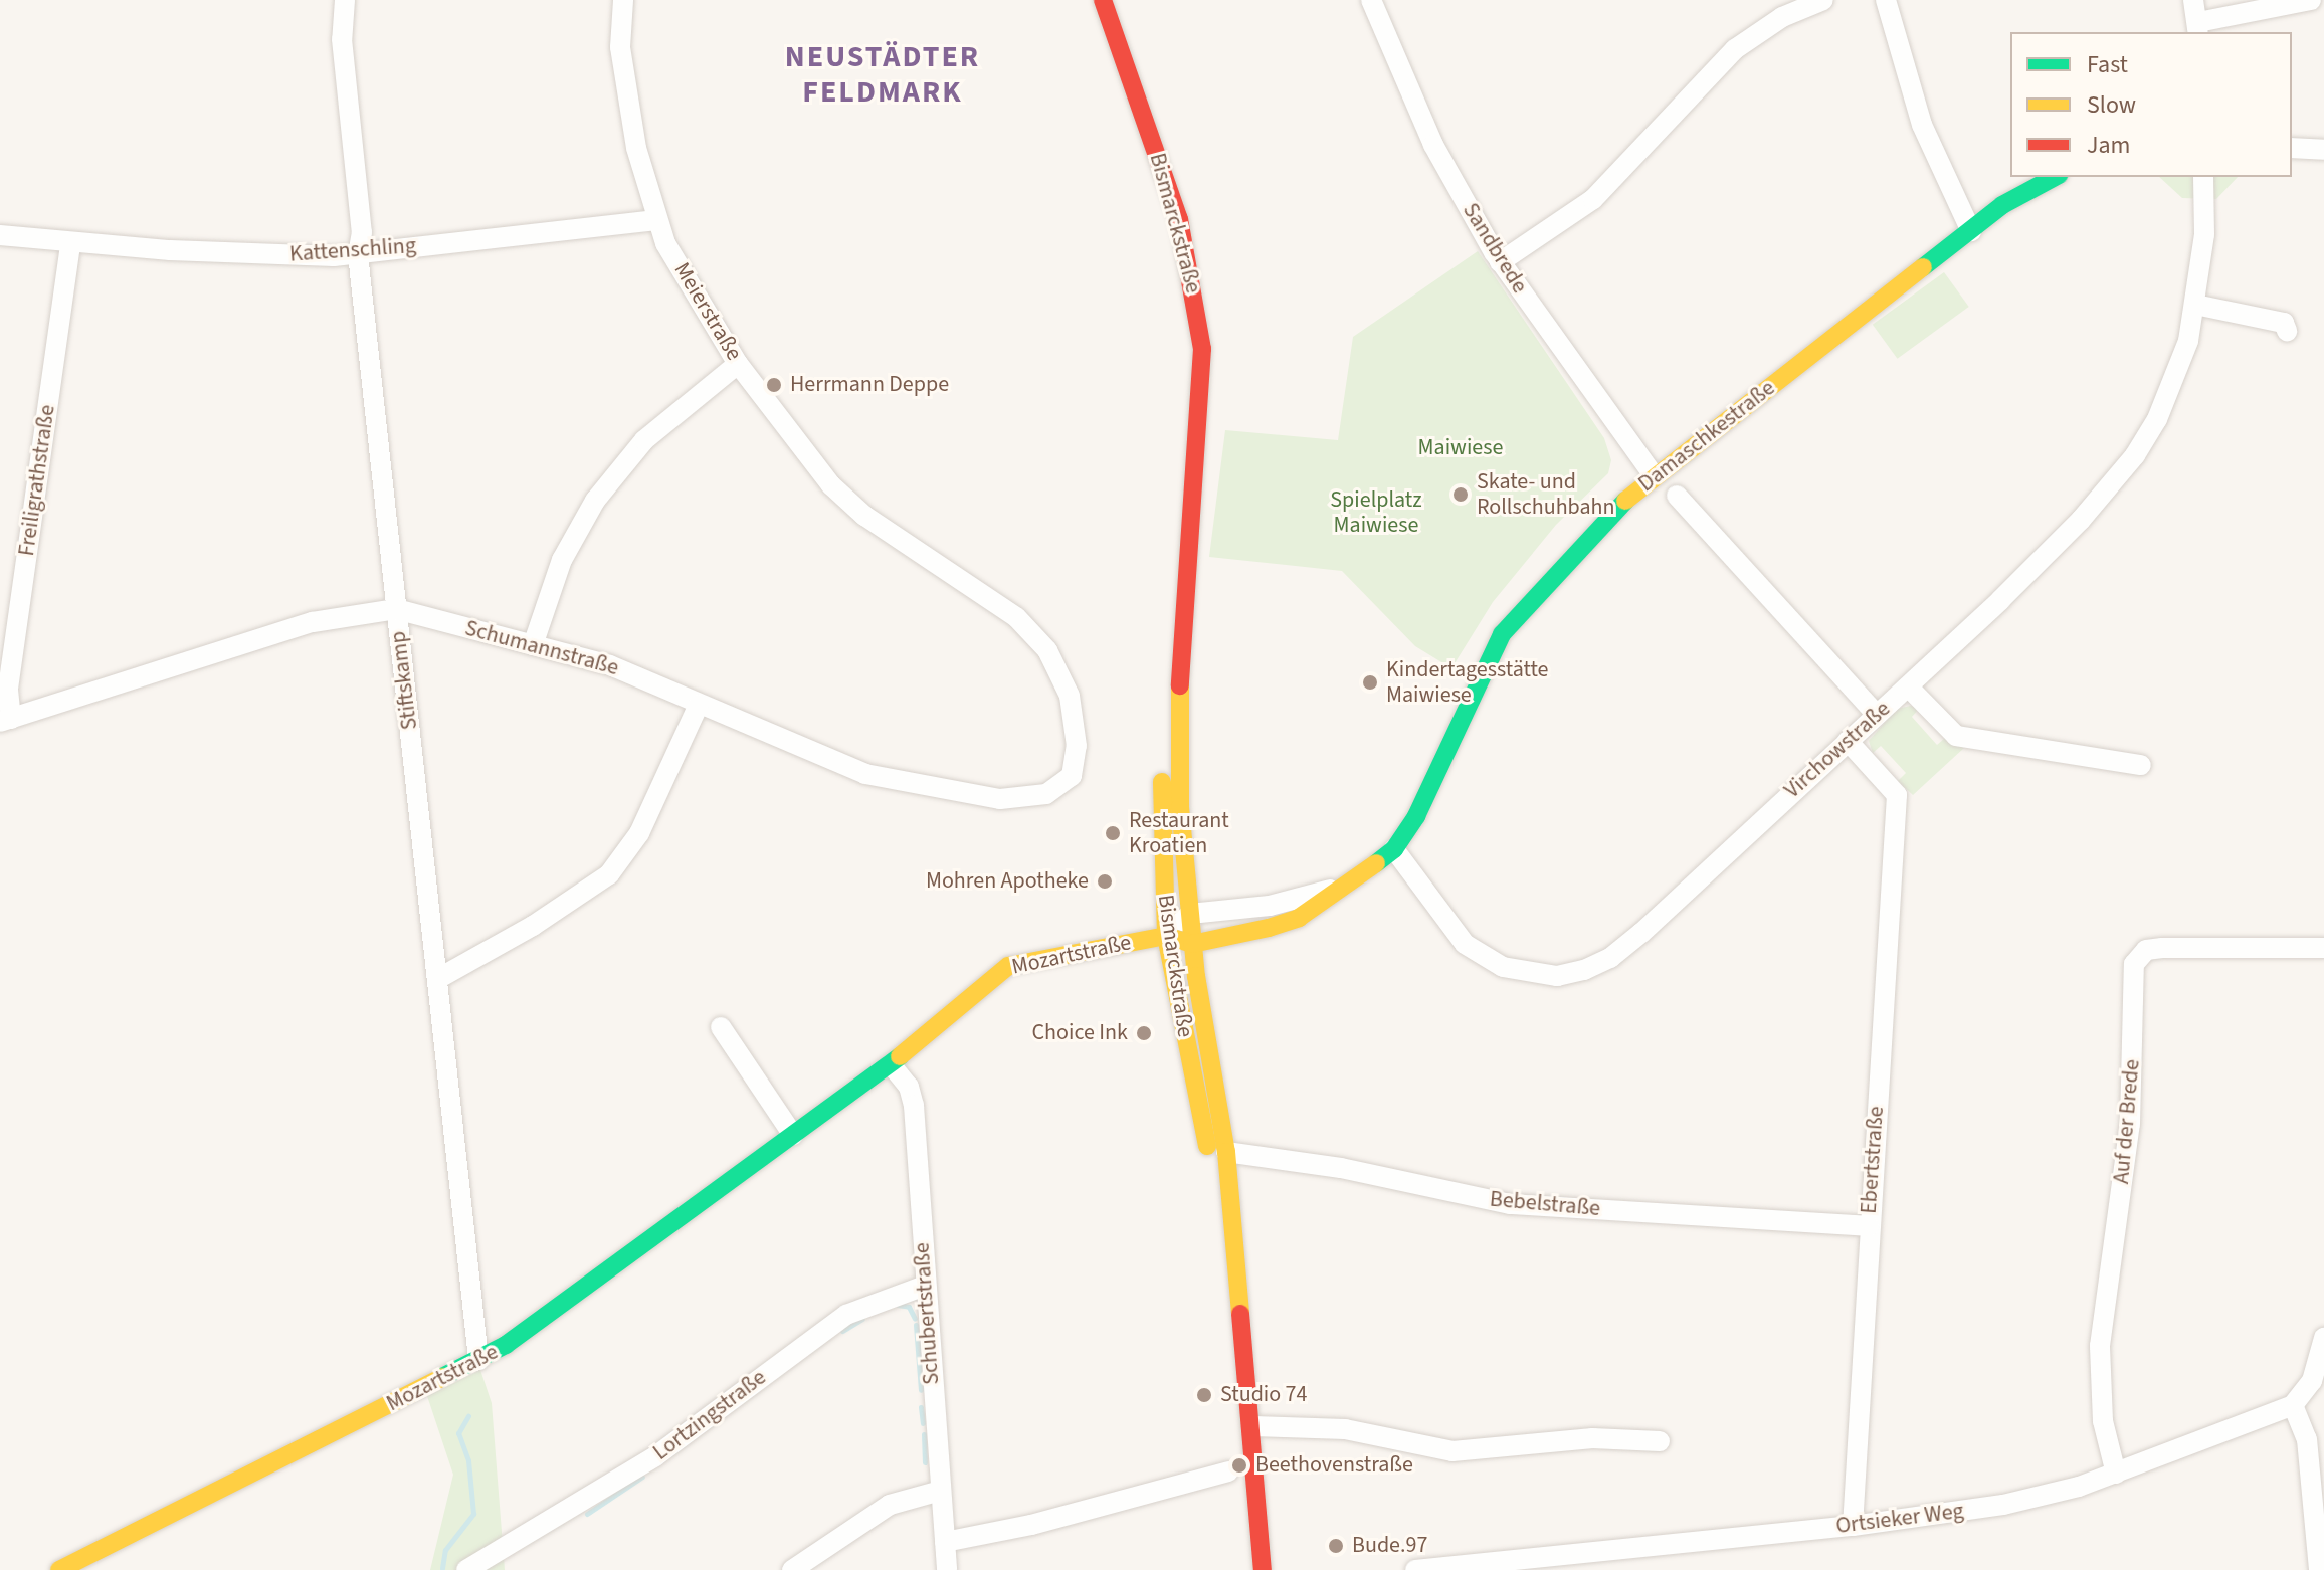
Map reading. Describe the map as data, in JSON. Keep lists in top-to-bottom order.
{
  "streets": {
    "street": [
      "Bismarckstraße",
      "Sandbrede",
      "Kattenschling",
      "Meierstraße",
      "Damaschkestraße",
      "Freiligrathstraße",
      "Schumannstraße",
      "Stiftskamp",
      "Virchowstraße",
      "Mozartstraße",
      "Auf der Brede",
      "Ebertstraße",
      "Bebelstraße",
      "Schubertstraße",
      "Lortzingstraße",
      "Ortsieker Weg"
    ]
  },
  "crossings": [
    ["Bismarckstraße", "Damaschkestraße"],
    ["Bismarckstraße", "Mozartstraße"],
    ["Bismarckstraße", "Bebelstraße"],
    ["Sandbrede", "Damaschkestraße"],
    ["Kattenschling", "Meierstraße"],
    ["Kattenschling", "Freiligrathstraße"],
    ["Kattenschling", "Stiftskamp"],
    ["Meierstraße", "Schumannstraße"],
    ["Damaschkestraße", "Virchowstraße"],
    ["Damaschkestraße", "Mozartstraße"],
    ["Freiligrathstraße", "Schumannstraße"],
    ["Schumannstraße", "Stiftskamp"],
    ["Stiftskamp", "Mozartstraße"],
    ["Virchowstraße", "Ebertstraße"],
    ["Mozartstraße", "Schubertstraße"],
    ["Auf der Brede", "Ortsieker Weg"],
    ["Ebertstraße", "Bebelstraße"],
    ["Ebertstraße", "Ortsieker Weg"],
    ["Schubertstraße", "Lortzingstraße"]
  ],
  "districts": ["NEUSTÄDTER FELDMARK"],
  "parks": ["Maiwiese", "Spielplatz Maiwiese"],
  "places": [
    "Herrmann Deppe",
    "Skate- und Rollschuhbahn",
    "Kindertagesstätte Maiwiese",
    "Restaurant Kroatien",
    "Mohren Apotheke",
    "Choice Ink",
    "Studio 74",
    "Beethovenstraße",
    "Bude.97"
  ],
  "legend": ["Fast", "Slow", "Jam"]
}
